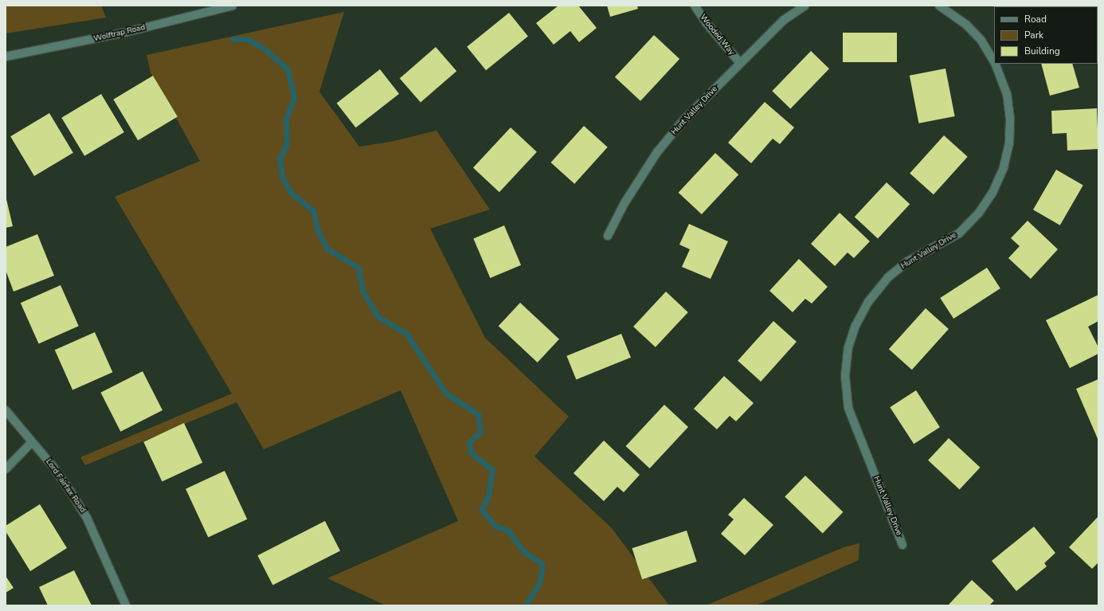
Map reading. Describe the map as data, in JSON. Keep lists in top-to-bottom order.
{
  "streets": {
    "street": [
      "Wolftrap Road",
      "Wooded Way",
      "Hunt Valley Drive",
      "Lord Fairfax Road"
    ]
  },
  "crossings": [
    ["Wooded Way", "Hunt Valley Drive"]
  ],
  "legend": ["Road", "Park", "Building"]
}
